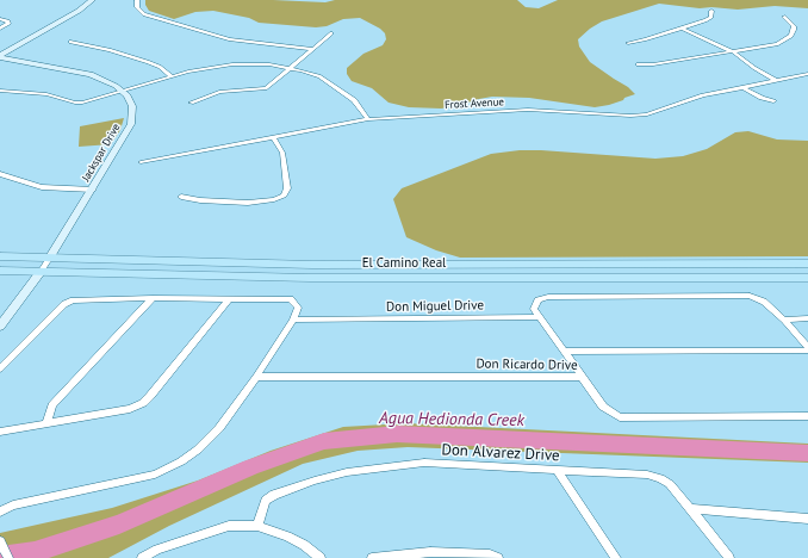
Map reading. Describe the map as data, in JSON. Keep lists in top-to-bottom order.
{
  "streets": {
    "main road": ["El Camino Real"],
    "street": [
      "Frost Avenue",
      "Jackspar Drive",
      "Don Miguel Drive",
      "Don Ricardo Drive",
      "Don Alvarez Drive"
    ]
  },
  "crossings": [
    ["Jackspar Drive", "El Camino Real"]
  ],
  "water": ["Agua Hedionda Creek"]
}
